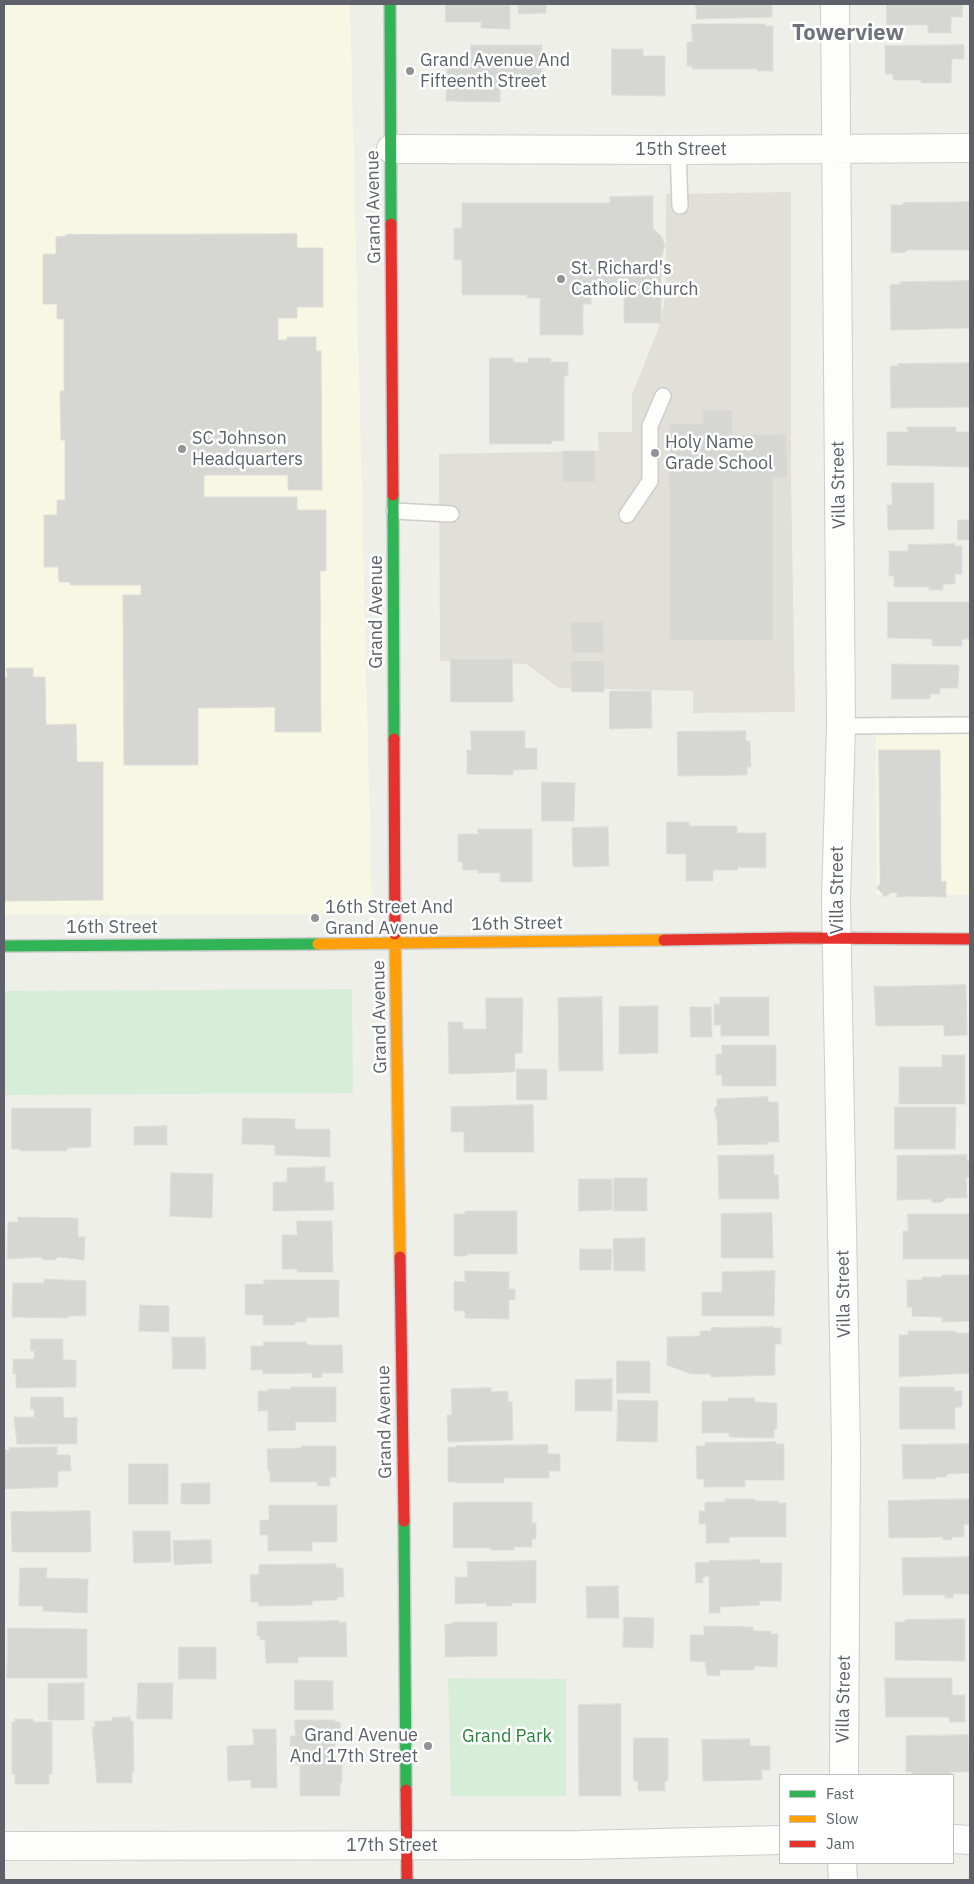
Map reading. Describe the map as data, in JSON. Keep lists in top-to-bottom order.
{
  "streets": {
    "street": [
      "15th Street",
      "Grand Avenue",
      "Villa Street",
      "16th Street",
      "17th Street"
    ]
  },
  "crossings": [
    ["15th Street", "Grand Avenue"],
    ["15th Street", "Villa Street"],
    ["Grand Avenue", "16th Street"],
    ["Grand Avenue", "17th Street"],
    ["Villa Street", "16th Street"]
  ],
  "districts": ["Towerview"],
  "parks": ["Grand Park"],
  "places": [
    "Grand Avenue And Fifteenth Street",
    "St. Richard's Catholic Church",
    "SC Johnson Headquarters",
    "Holy Name Grade School",
    "16th Street And Grand Avenue",
    "Grand Avenue And 17th Street"
  ],
  "legend": ["Fast", "Slow", "Jam"]
}
